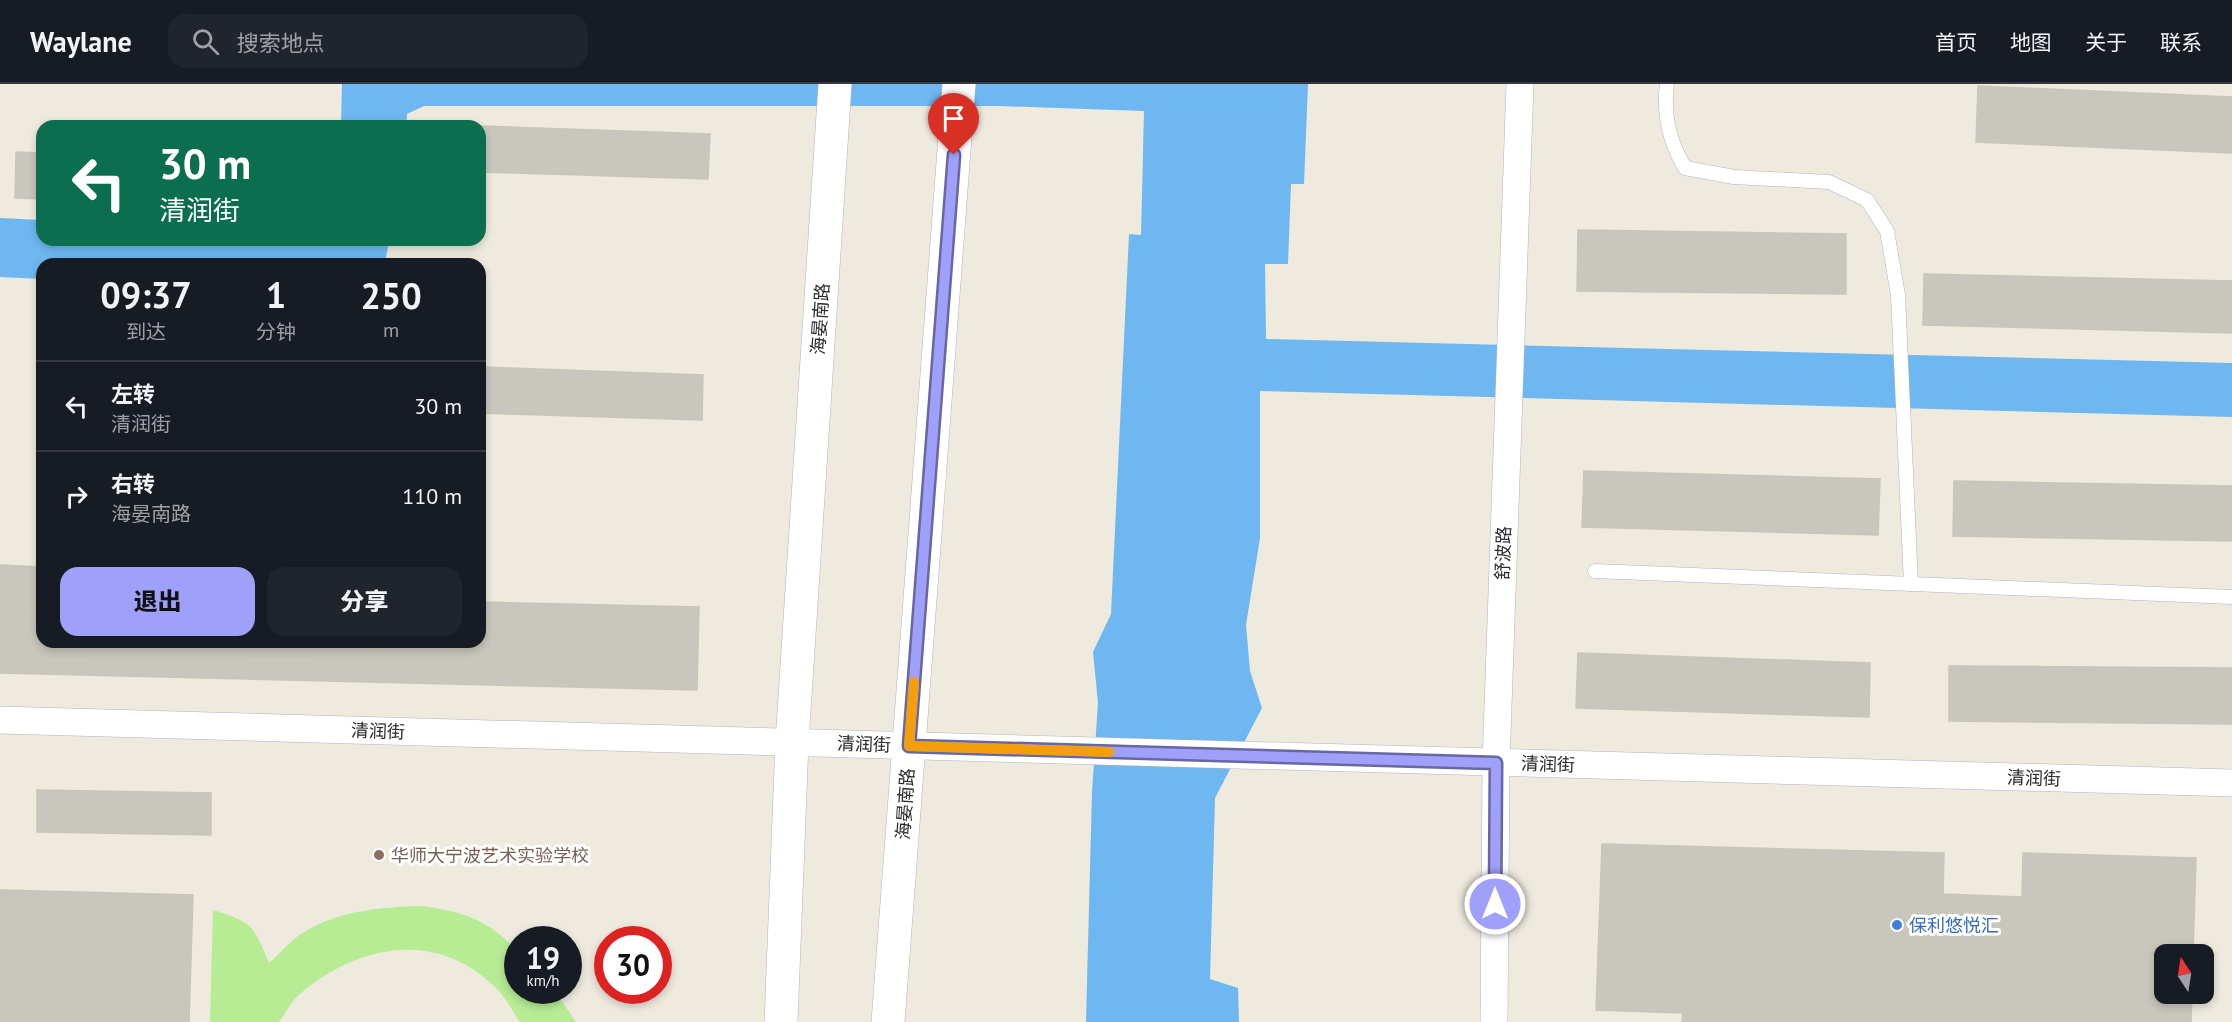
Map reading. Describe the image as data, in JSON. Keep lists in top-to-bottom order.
{
  "streets": {
    "main road": ["海晏南路"],
    "street": ["舒波路", "清润街"]
  },
  "crossings": [
    ["海晏南路", "清润街"],
    ["舒波路", "清润街"]
  ],
  "places": ["华师大宁波艺术实验学校", "保利悠悦汇"],
  "north": "top",
  "page": {
    "header": "Waylane",
    "search": "搜索地点",
    "nav": [
      "首页",
      "地图",
      "关于",
      "联系"
    ],
    "turn": ["30 m", "清润街"],
    "eta": [
      "09:37",
      "到达",
      "1",
      "分钟",
      "250",
      "m"
    ],
    "list": [
      {
        "name": "左转",
        "note": "清润街",
        "value": "30 m"
      },
      {
        "name": "右转",
        "note": "海晏南路",
        "value": "110 m"
      }
    ],
    "buttons": ["退出", "分享"],
    "speed": "19 km/h",
    "limit": "30"
  }
}
